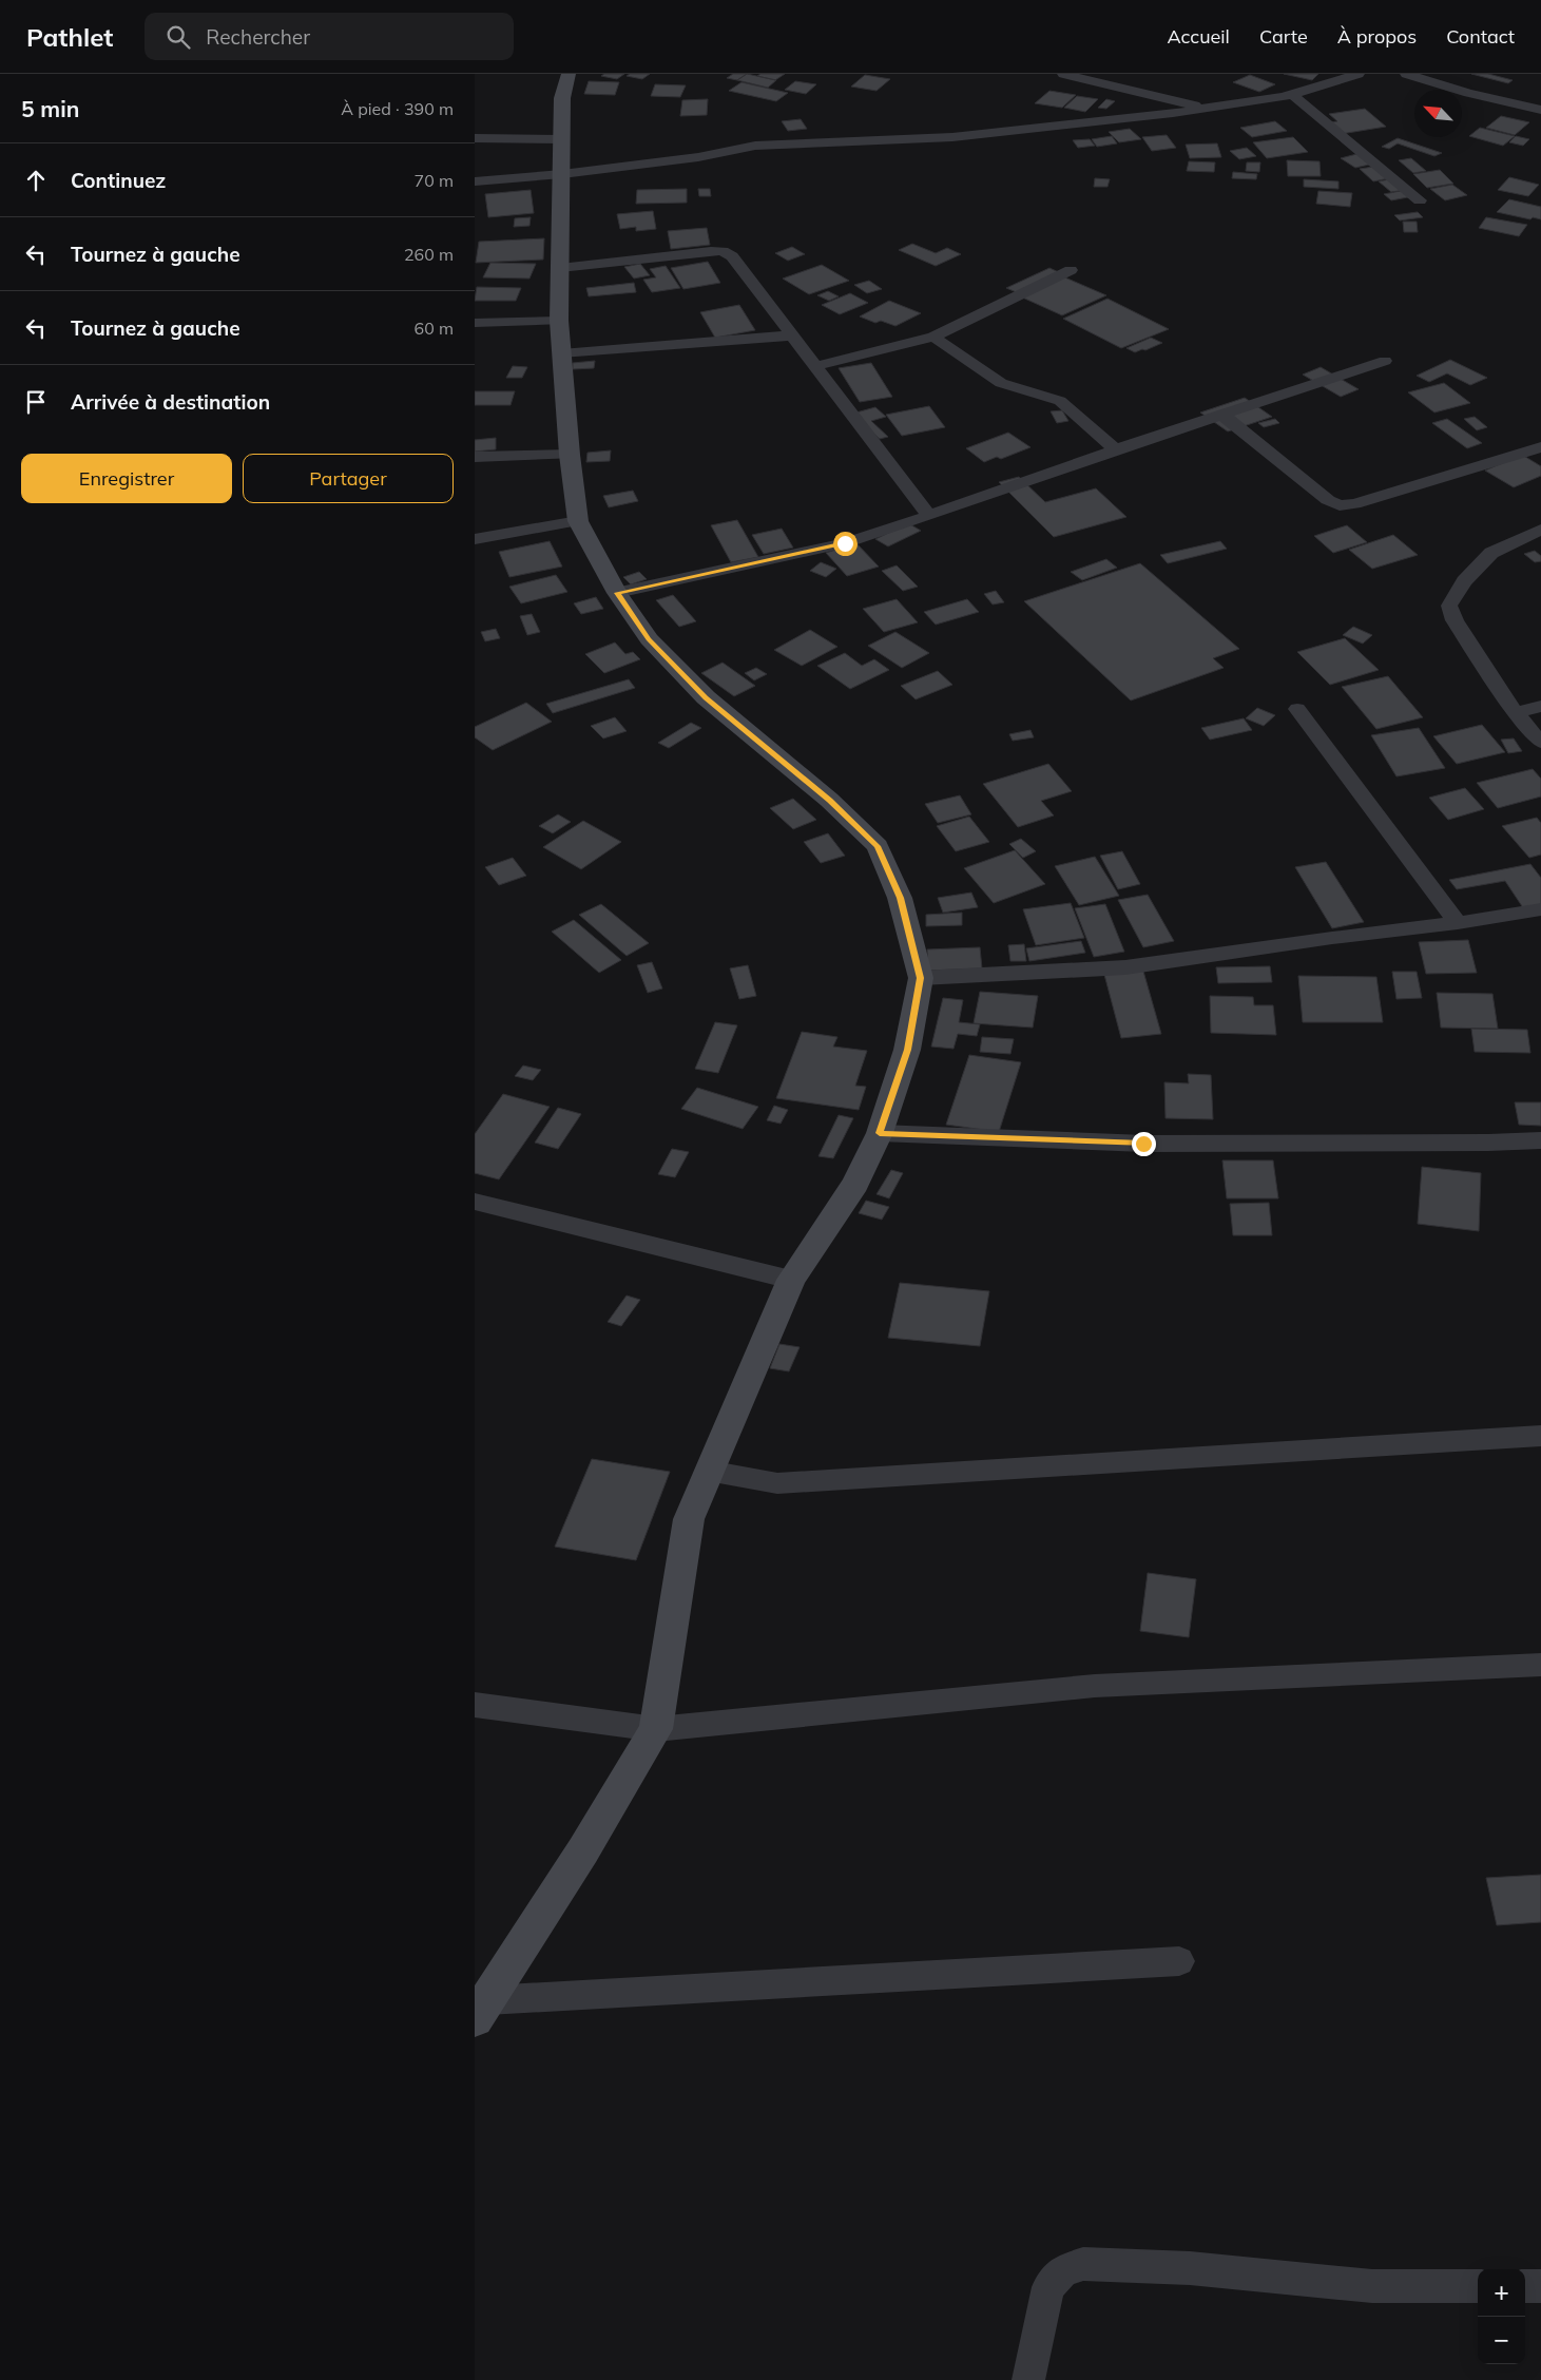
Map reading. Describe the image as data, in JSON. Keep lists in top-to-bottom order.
{
  "north": "top left",
  "page": {
    "header": "Pathlet",
    "search": "Rechercher",
    "nav": [
      "Accueil",
      "Carte",
      "À propos",
      "Contact"
    ],
    "heading": ["5 min", "À pied · 390 m"],
    "list": [
      ["Continuez", "70 m"],
      ["Tournez à gauche", "260 m"],
      ["Tournez à gauche", "60 m"],
      "Arrivée à destination"
    ],
    "buttons": ["Enregistrer", "Partager"],
    "map_buttons": ["+", "−"]
  }
}
